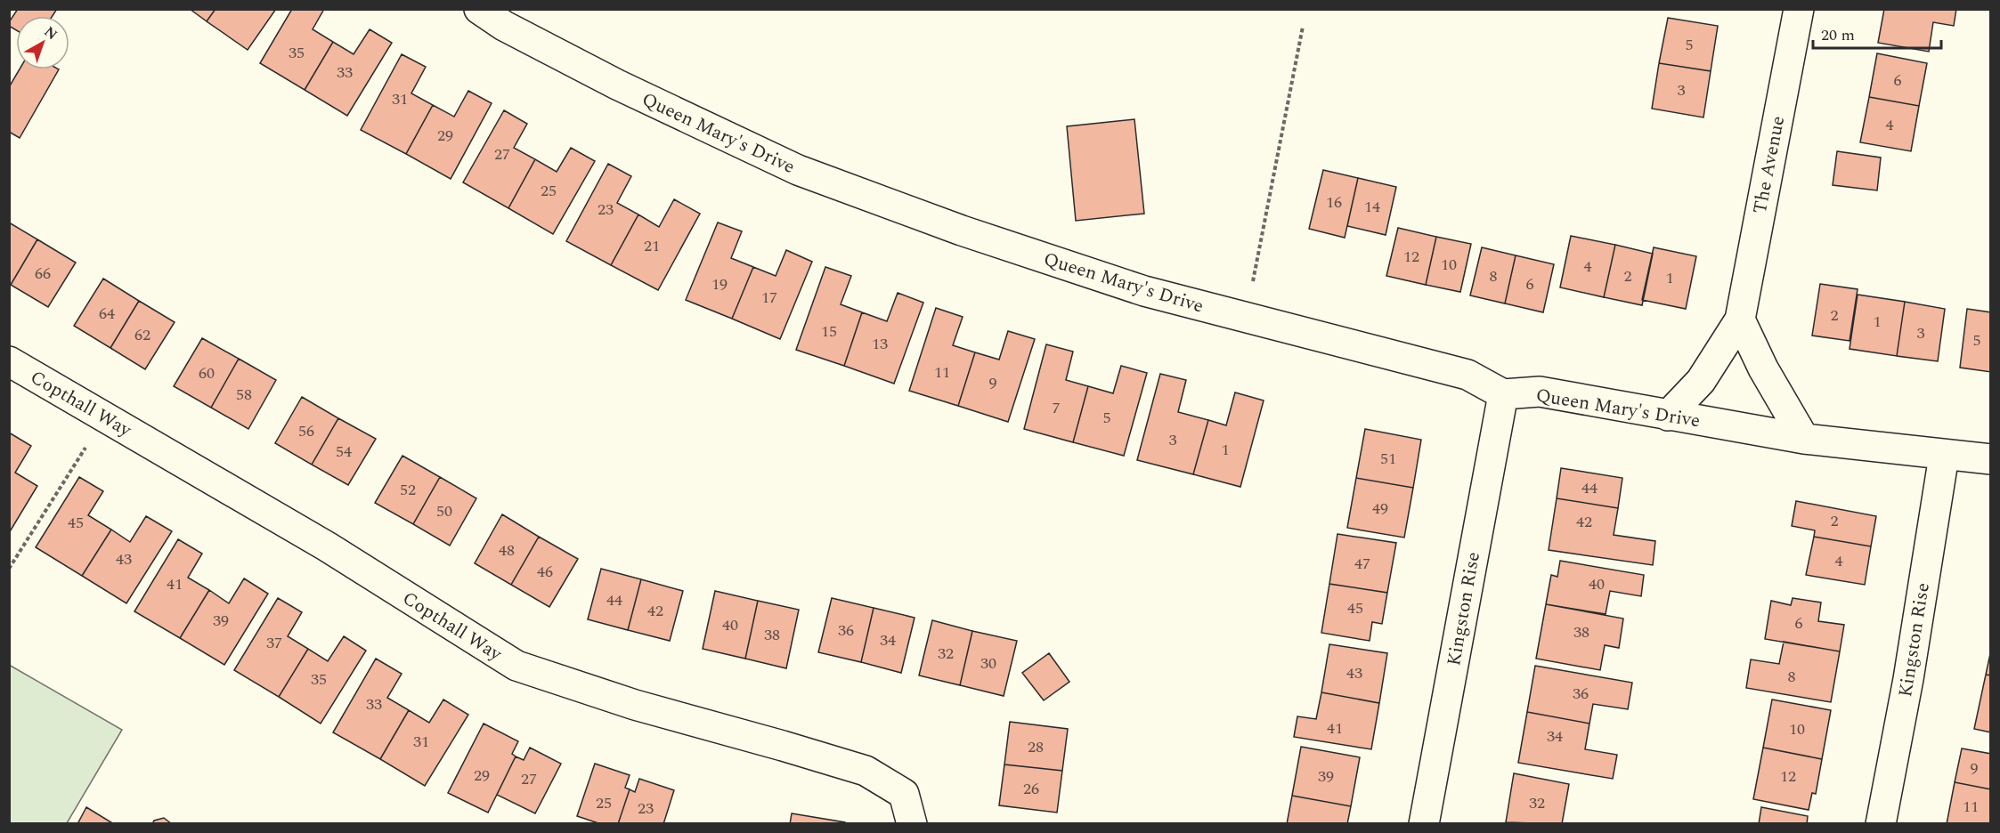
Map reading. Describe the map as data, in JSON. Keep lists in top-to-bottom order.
{
  "streets": {
    "street": [
      "Queen Mary's Drive",
      "The Avenue",
      "Copthall Way",
      "Kingston Rise"
    ]
  },
  "crossings": [
    ["Queen Mary's Drive", "The Avenue"],
    ["Queen Mary's Drive", "Kingston Rise"]
  ],
  "house_numbers": [
    "5",
    "35",
    "33",
    "6",
    "3",
    "31",
    "4",
    "29",
    "27",
    "25",
    "16",
    "14",
    "23",
    "21",
    "12",
    "10",
    "4",
    "66",
    "8",
    "2",
    "1",
    "19",
    "6",
    "17",
    "64",
    "2",
    "1",
    "15",
    "3",
    "62",
    "5",
    "13",
    "11",
    "60",
    "9",
    "58",
    "7",
    "5",
    "56",
    "3",
    "1",
    "54",
    "51",
    "44",
    "52",
    "49",
    "50",
    "2",
    "42",
    "45",
    "48",
    "43",
    "4",
    "47",
    "46",
    "41",
    "40",
    "44",
    "45",
    "42",
    "39",
    "6",
    "40",
    "36",
    "38",
    "38",
    "34",
    "37",
    "32",
    "30",
    "43",
    "8",
    "35",
    "36",
    "33",
    "41",
    "10",
    "34",
    "31",
    "28",
    "9",
    "29",
    "39",
    "12",
    "27",
    "26",
    "25",
    "32",
    "11",
    "23"
  ],
  "scale_bar": "20 m",
  "north": "top right"
}
